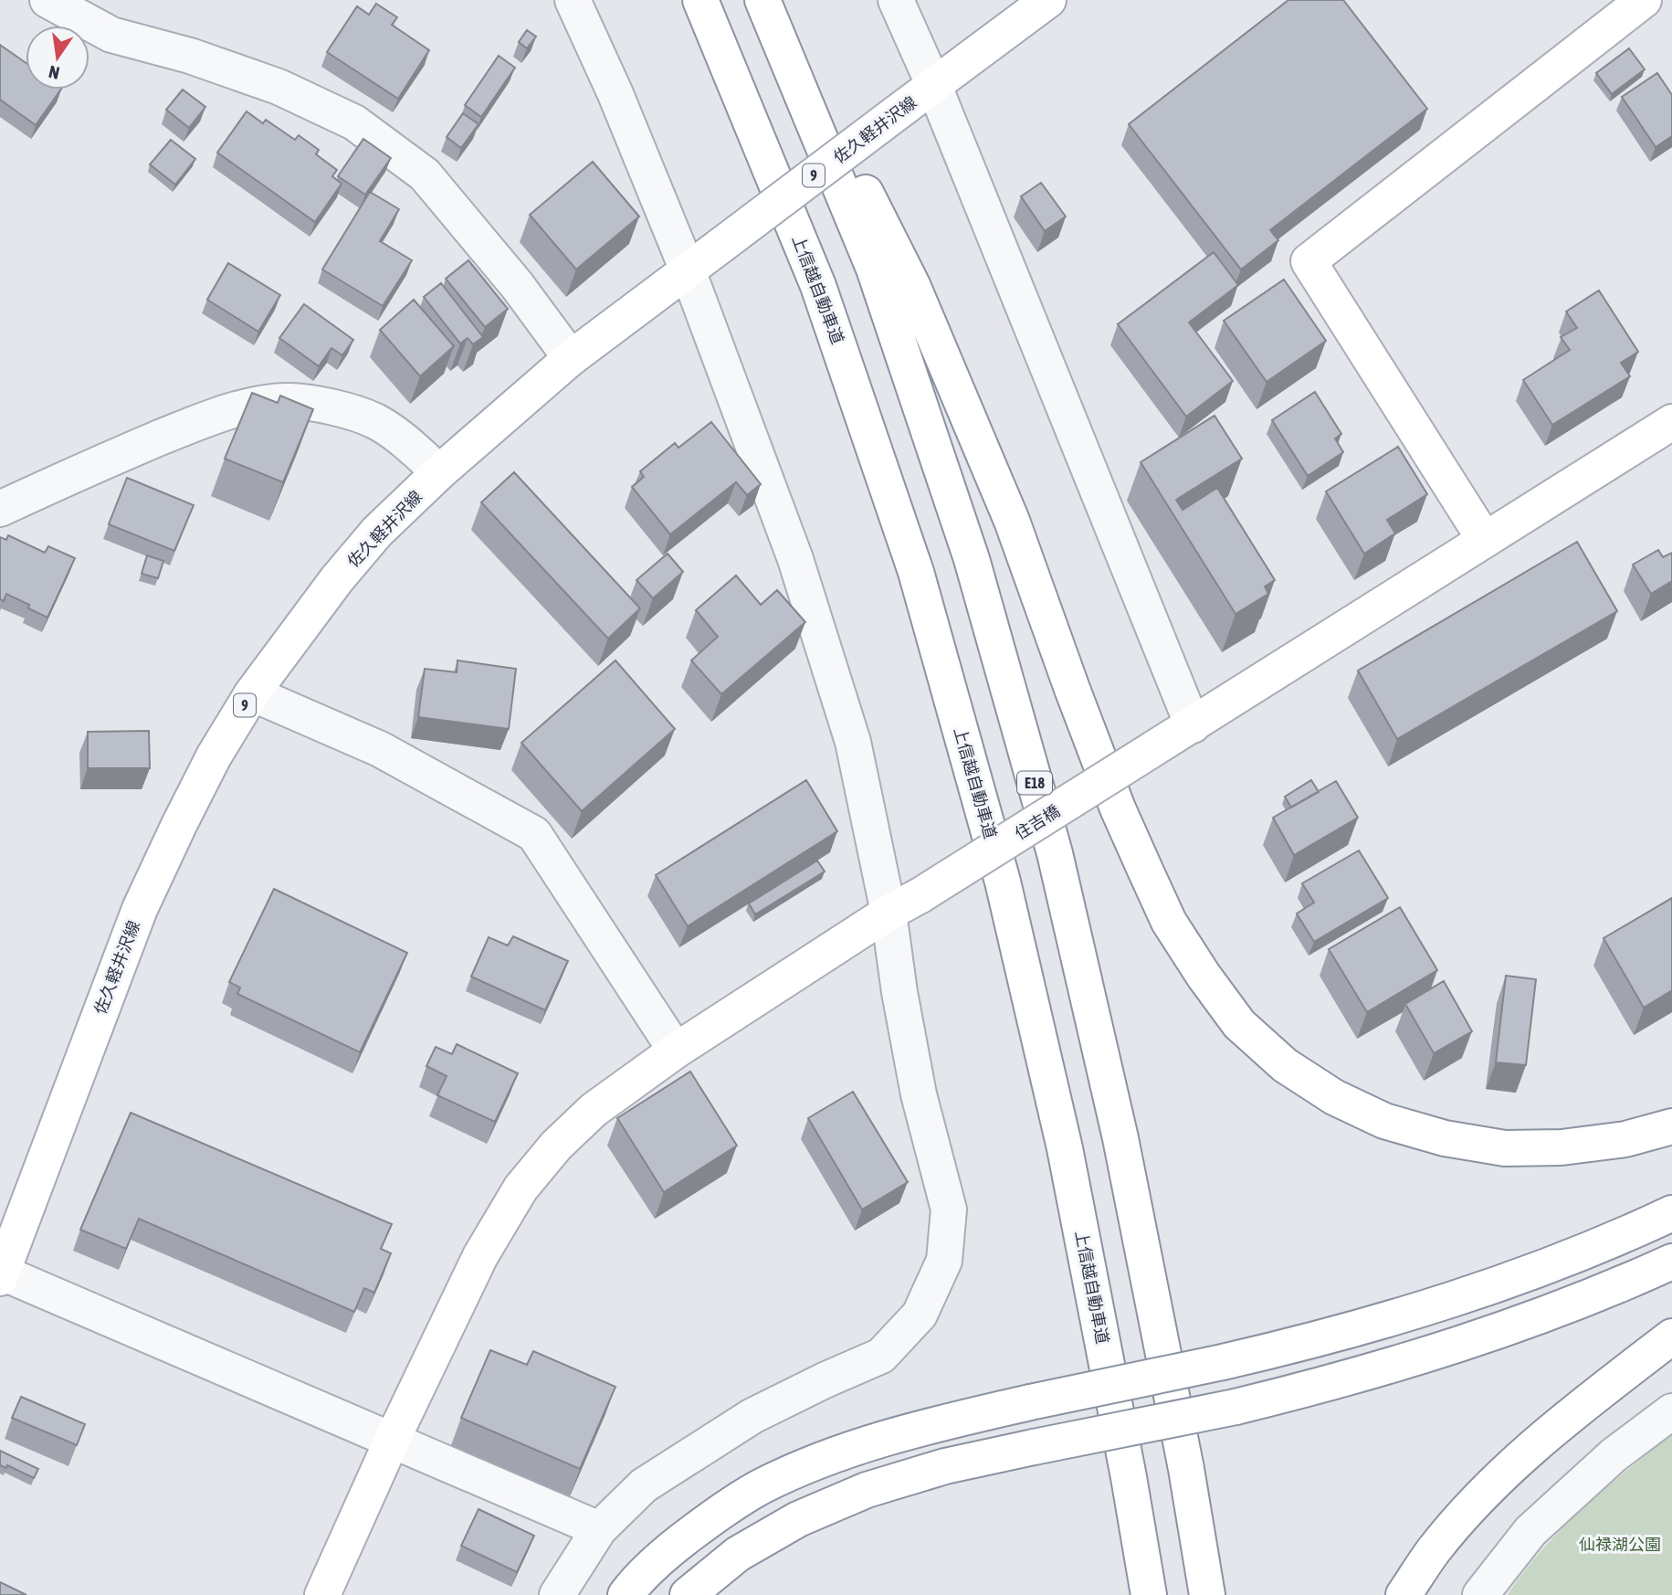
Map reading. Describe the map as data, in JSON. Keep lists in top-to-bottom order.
{
  "streets": {
    "main road": [
      "佐久軽井沢線",
      "9",
      "上信越自動車道",
      "E18",
      "住吉橋"
    ]
  },
  "parks": ["仙禄湖公園"],
  "north": "bottom"
}
